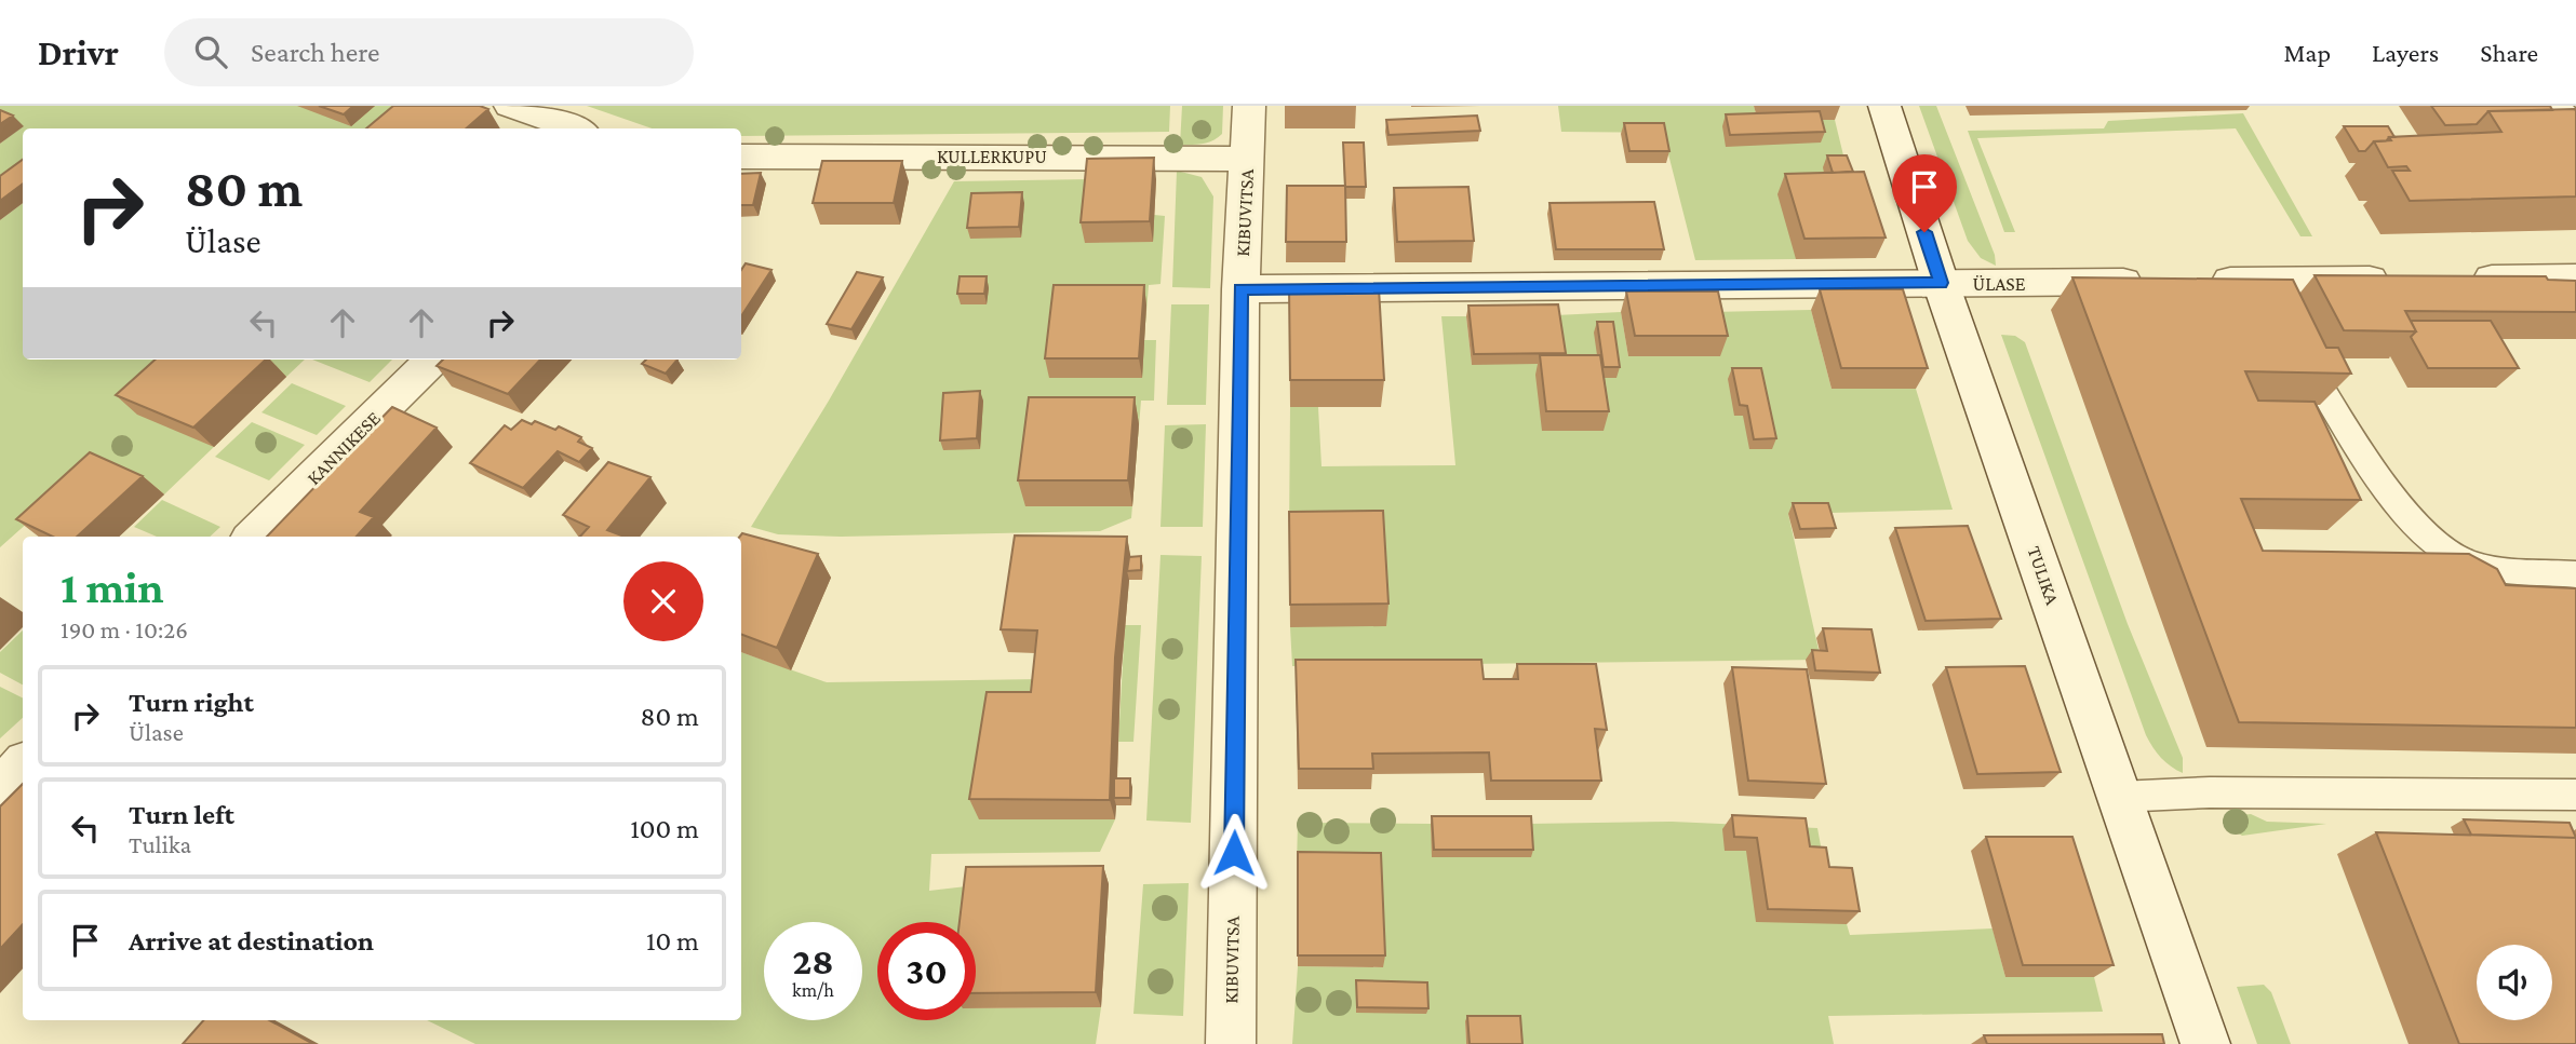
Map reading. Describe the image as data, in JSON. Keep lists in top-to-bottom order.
{
  "streets": {
    "street": [
      "KULLERKUPU",
      "KIBUVITSA",
      "ÜLASE",
      "KANNIKESE",
      "TULIKA"
    ]
  },
  "crossings": [
    ["KULLERKUPU", "KIBUVITSA"],
    ["KIBUVITSA", "ÜLASE"],
    ["ÜLASE", "TULIKA"]
  ],
  "page": {
    "header": "Drivr",
    "search": "Search here",
    "nav": ["Map", "Layers", "Share"],
    "turn": ["80 m", "Ülase"],
    "heading": ["1 min", "190 m · 10:26"],
    "list": [
      {
        "name": "Turn right",
        "note": "Ülase",
        "value": "80 m"
      },
      {
        "name": "Turn left",
        "note": "Tulika",
        "value": "100 m"
      },
      {
        "name": "Arrive at destination",
        "value": "10 m"
      }
    ],
    "speed": "28 km/h",
    "limit": "30"
  }
}
